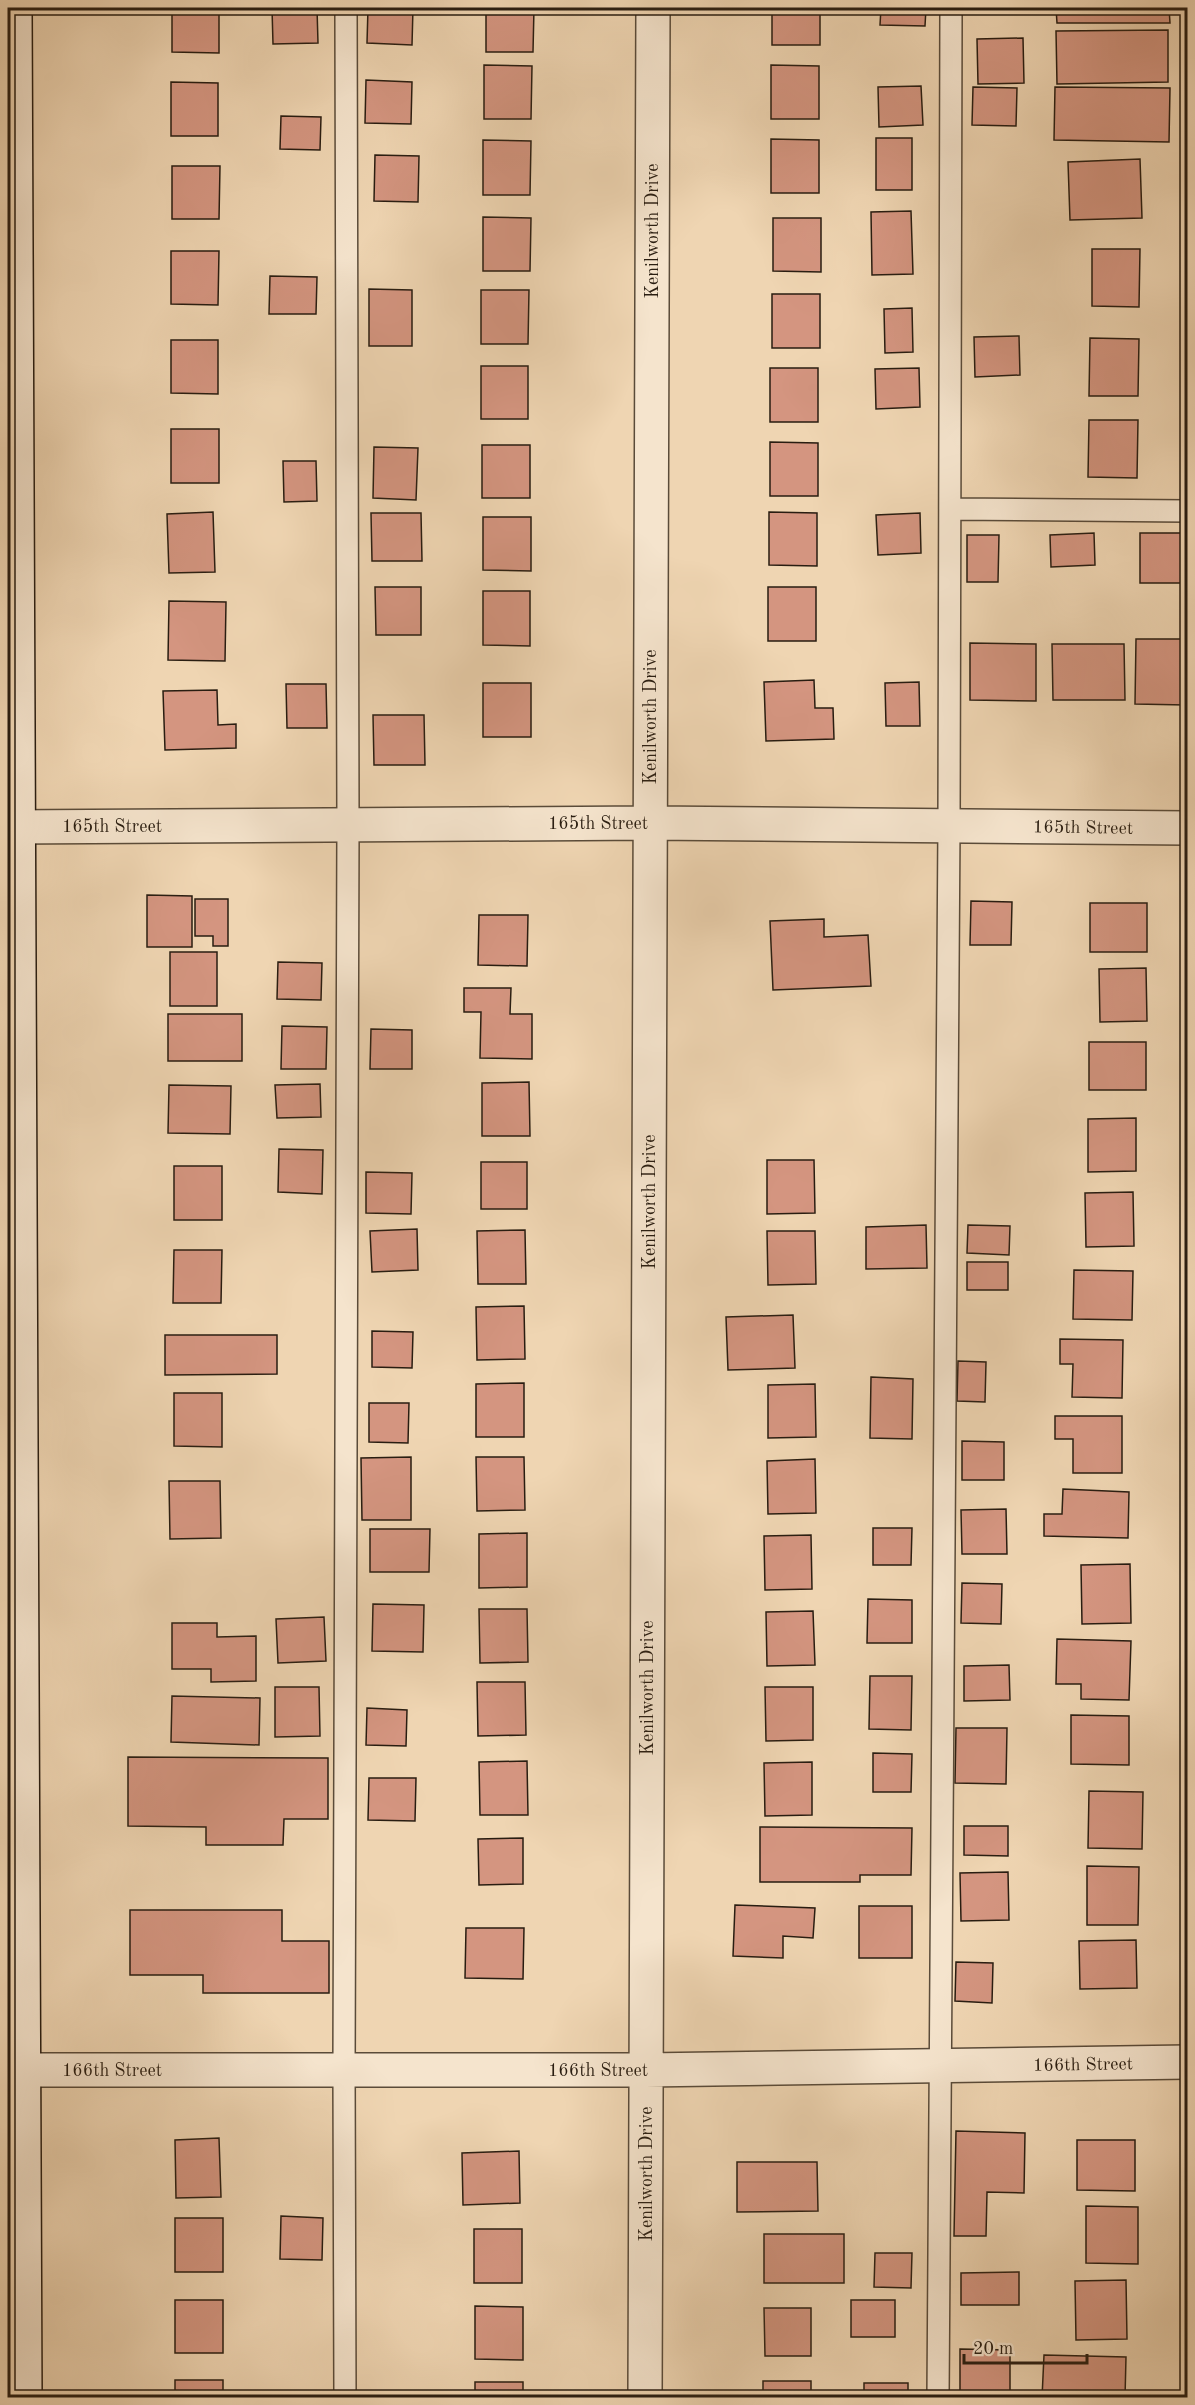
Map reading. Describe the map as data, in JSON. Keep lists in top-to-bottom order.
{
  "streets": {
    "street": ["Kenilworth Drive", "165th Street", "166th Street"]
  },
  "crossings": [
    ["Kenilworth Drive", "165th Street"],
    ["Kenilworth Drive", "166th Street"]
  ],
  "scale_bar": "20 m"
}
